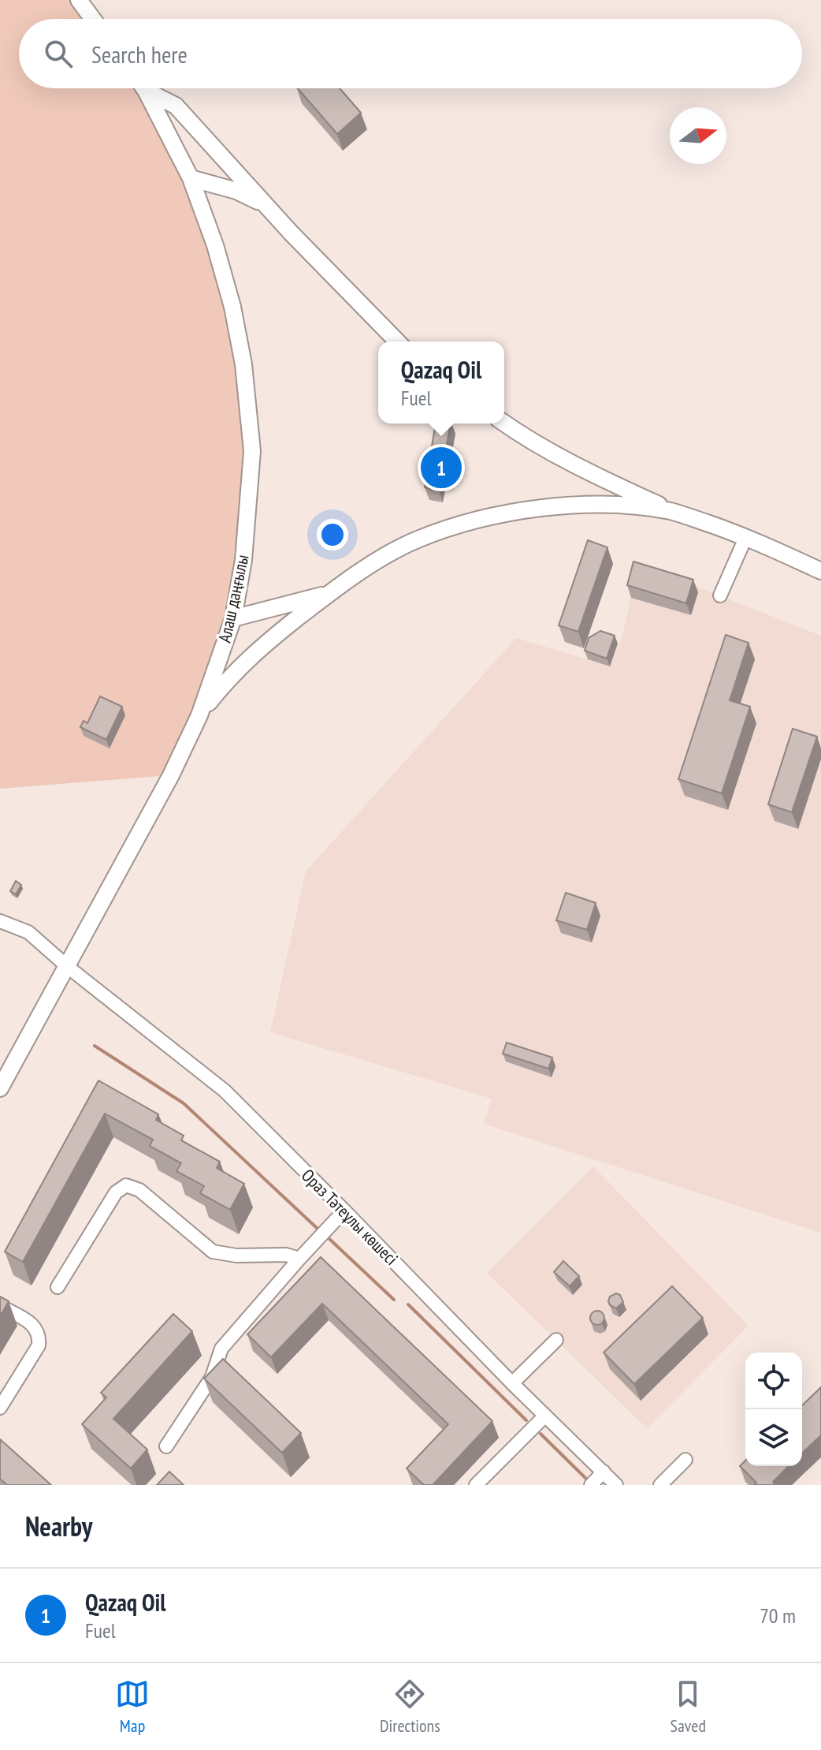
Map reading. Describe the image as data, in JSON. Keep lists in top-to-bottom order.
{
  "streets": {
    "main road": ["Алаш даңғылы"],
    "street": ["Ораз Тәтеұлы көшесі"]
  },
  "crossings": [
    ["Алаш даңғылы", "Ораз Тәтеұлы көшесі"]
  ],
  "north": "right",
  "page": {
    "search": "Search here",
    "popup": ["Qazaq Oil", "Fuel"],
    "pins": "1",
    "heading": "Nearby",
    "list": [
      {
        "mark": "1",
        "name": "Qazaq Oil",
        "note": "Fuel",
        "value": "70 m"
      }
    ],
    "nav": ["Map", "Directions", "Saved"]
  }
}
